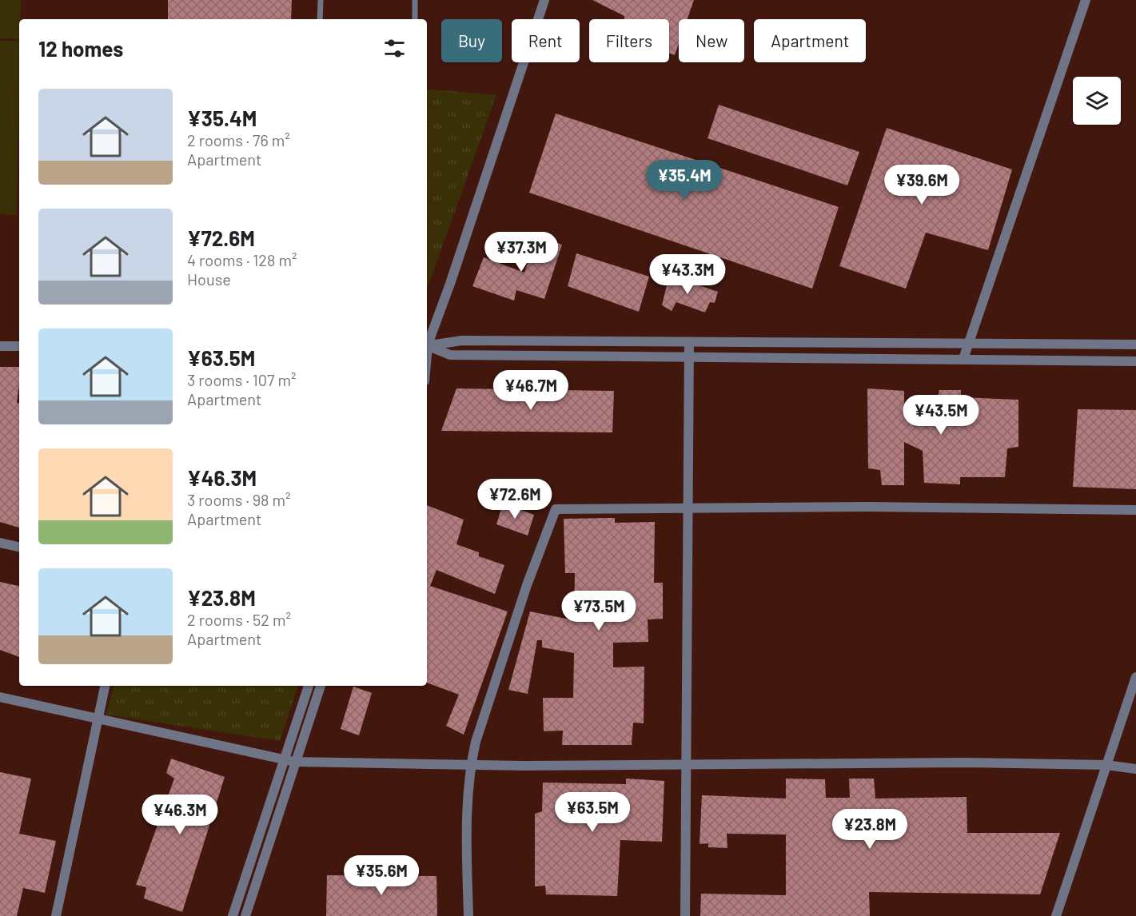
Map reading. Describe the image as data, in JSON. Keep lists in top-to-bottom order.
{
  "page": {
    "chip": [
      "Buy",
      "Rent",
      "Filters",
      "New",
      "Apartment"
    ],
    "heading": "12 homes",
    "list": [
      {
        "name": "¥35.4M",
        "note": "2 rooms · 76 m² · Apartment"
      },
      {
        "name": "¥72.6M",
        "note": "4 rooms · 128 m² · House"
      },
      {
        "name": "¥63.5M",
        "note": "3 rooms · 107 m² · Apartment"
      },
      {
        "name": "¥46.3M",
        "note": "3 rooms · 98 m² · Apartment"
      },
      {
        "name": "¥23.8M",
        "note": "2 rooms · 52 m² · Apartment"
      }
    ],
    "price": [
      "¥35.4M",
      "¥39.6M",
      "¥37.3M",
      "¥43.3M",
      "¥46.7M",
      "¥43.5M",
      "¥72.6M",
      "¥73.5M",
      "¥63.5M",
      "¥46.3M",
      "¥23.8M",
      "¥35.6M"
    ]
  }
}
